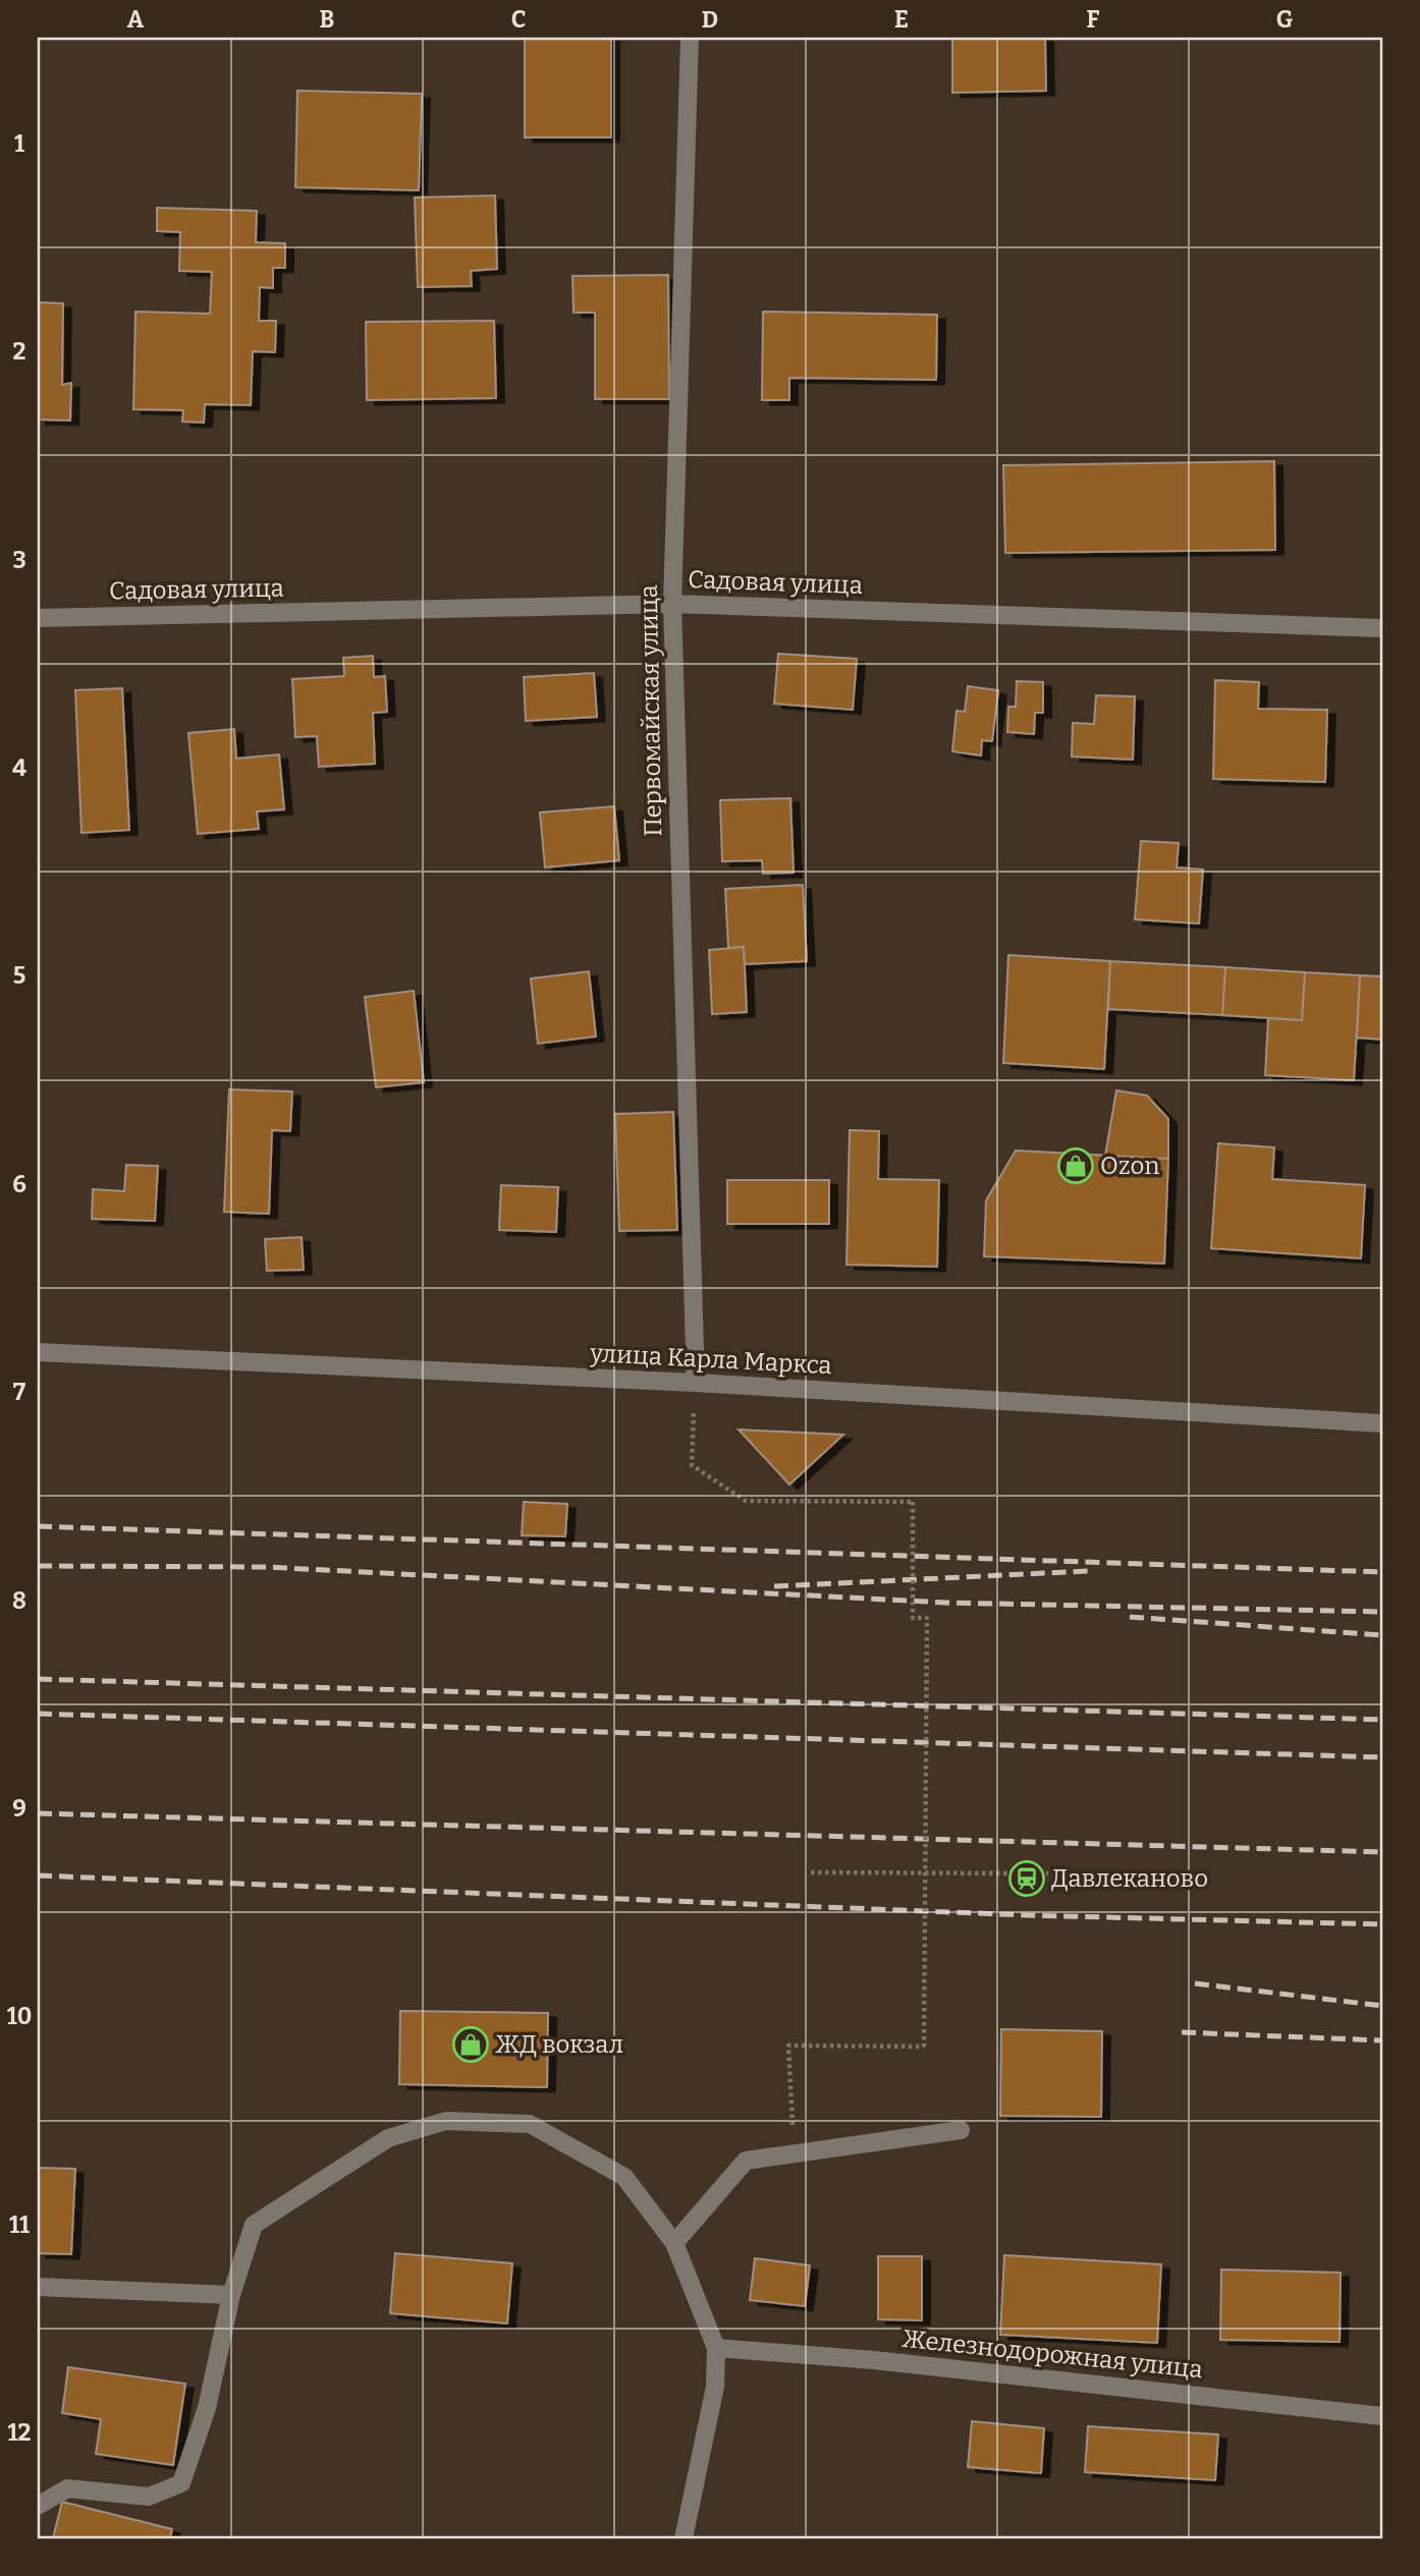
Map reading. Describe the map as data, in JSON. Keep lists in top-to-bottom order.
{
  "streets": {
    "street": [
      "Садовая улица",
      "Первомайская улица",
      "улица Карла Маркса",
      "Железнодорожная улица"
    ]
  },
  "crossings": [
    ["Садовая улица", "Первомайская улица"],
    ["Первомайская улица", "улица Карла Маркса"]
  ],
  "places": {
    "shop": ["Ozon", "ЖД вокзал"],
    "station": ["Давлеканово"]
  },
  "grid": {
    "columns": [
      "A",
      "B",
      "C",
      "D",
      "E",
      "F",
      "G"
    ],
    "rows": [
      "1",
      "2",
      "3",
      "4",
      "5",
      "6",
      "7",
      "8",
      "9",
      "10",
      "11",
      "12"
    ]
  }
}
